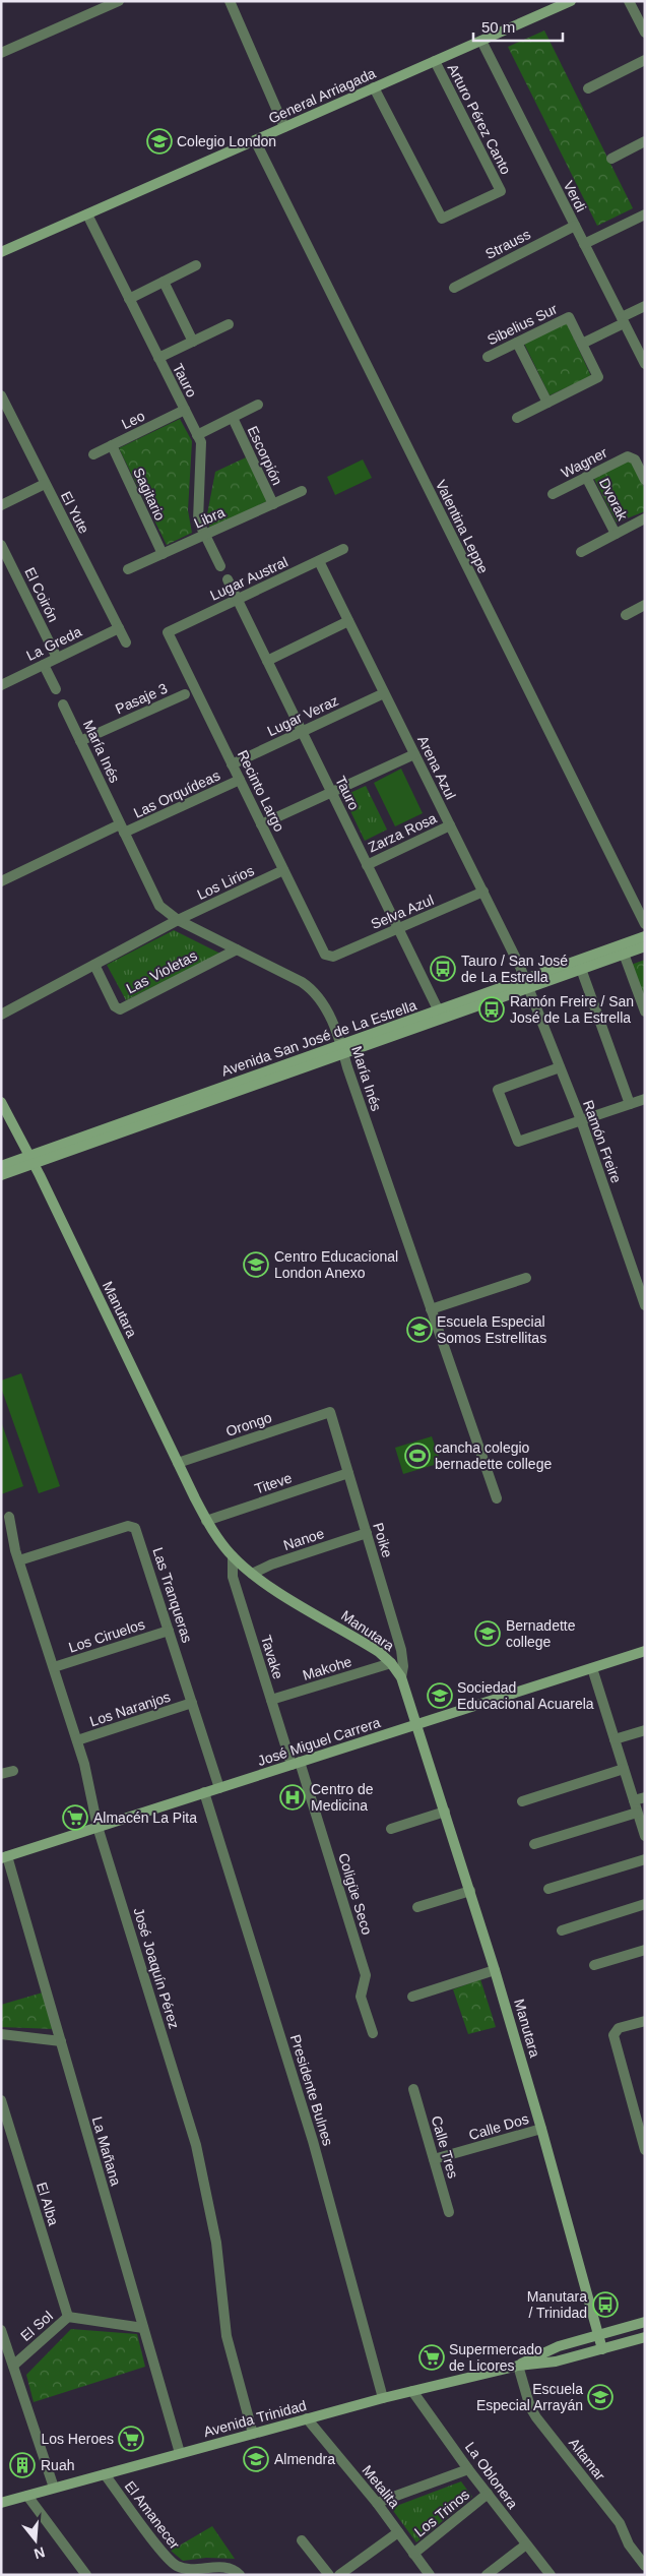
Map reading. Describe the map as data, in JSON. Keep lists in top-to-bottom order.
{
  "streets": {
    "main road": [
      "General Arriagada",
      "Avenida San José de La Estrella",
      "Manutara",
      "José Miguel Carrera",
      "Avenida Trinidad"
    ],
    "street": [
      "Arturo Pérez Canto",
      "Verdi",
      "Strauss",
      "Sibelius Sur",
      "Tauro",
      "Leo",
      "Escorpión",
      "Wagner",
      "Sagitario",
      "Dvorak",
      "El Yute",
      "Libra",
      "Valentina Leppe",
      "Lugar Austral",
      "El Coirón",
      "La Greda",
      "Pasaje 3",
      "Lugar Veraz",
      "María Inés",
      "Arena Azul",
      "Recinto Largo",
      "Las Orquídeas",
      "Zarza Rosa",
      "Los Lirios",
      "Selva Azul",
      "Las Violetas",
      "Ramón Freire",
      "Orongo",
      "Titeve",
      "Nanoe",
      "Poike",
      "Las Tranqueras",
      "Los Ciruelos",
      "Tavake",
      "Makohe",
      "Los Naranjos",
      "Coligüe Seco",
      "José Joaquín Pérez",
      "Presidente Bulnes",
      "Calle Dos",
      "Calle Tres",
      "La Mañana",
      "El Alba",
      "El Sol",
      "Altamar",
      "La Oblonera",
      "Metalita",
      "Los Trinos",
      "El Amanecer"
    ]
  },
  "crossings": [
    ["General Arriagada", "Arturo Pérez Canto"],
    ["General Arriagada", "Verdi"],
    ["General Arriagada", "Tauro"],
    ["General Arriagada", "Valentina Leppe"],
    ["Verdi", "Strauss"],
    ["Tauro", "Leo"],
    ["Tauro", "Libra"],
    ["Tauro", "Lugar Austral"],
    ["Tauro", "Lugar Veraz"],
    ["Tauro", "Zarza Rosa"],
    ["Tauro", "Selva Azul"],
    ["Tauro", "Avenida San José de La Estrella"],
    ["Leo", "Sagitario"],
    ["Escorpión", "Libra"],
    ["Wagner", "Dvorak"],
    ["Sagitario", "Libra"],
    ["El Yute", "La Greda"],
    ["Lugar Austral", "Arena Azul"],
    ["Lugar Austral", "Recinto Largo"],
    ["El Coirón", "La Greda"],
    ["Pasaje 3", "María Inés"],
    ["Lugar Veraz", "Arena Azul"],
    ["Lugar Veraz", "Recinto Largo"],
    ["María Inés", "Las Orquídeas"],
    ["María Inés", "Los Lirios"],
    ["María Inés", "Las Violetas"],
    ["María Inés", "Avenida San José de La Estrella"],
    ["Arena Azul", "Zarza Rosa"],
    ["Arena Azul", "Selva Azul"],
    ["Arena Azul", "Avenida San José de La Estrella"],
    ["Arena Azul", "Ramón Freire"],
    ["Recinto Largo", "Las Orquídeas"],
    ["Recinto Largo", "Los Lirios"],
    ["Recinto Largo", "Selva Azul"],
    ["Avenida San José de La Estrella", "Ramón Freire"],
    ["Avenida San José de La Estrella", "Manutara"],
    ["Manutara", "Orongo"],
    ["Manutara", "Titeve"],
    ["Manutara", "Nanoe"],
    ["Manutara", "Poike"],
    ["Manutara", "Tavake"],
    ["Manutara", "Makohe"],
    ["Manutara", "José Miguel Carrera"],
    ["Manutara", "Calle Dos"],
    ["Manutara", "Avenida Trinidad"],
    ["Orongo", "Poike"],
    ["Titeve", "Poike"],
    ["Nanoe", "Poike"],
    ["Las Tranqueras", "Los Ciruelos"],
    ["Las Tranqueras", "Los Naranjos"],
    ["Las Tranqueras", "José Miguel Carrera"],
    ["Las Tranqueras", "José Joaquín Pérez"],
    ["Los Ciruelos", "José Joaquín Pérez"],
    ["Tavake", "Makohe"],
    ["Tavake", "José Miguel Carrera"],
    ["Tavake", "Coligüe Seco"],
    ["Los Naranjos", "José Joaquín Pérez"],
    ["José Miguel Carrera", "Coligüe Seco"],
    ["José Miguel Carrera", "José Joaquín Pérez"],
    ["José Miguel Carrera", "Presidente Bulnes"],
    ["José Miguel Carrera", "La Mañana"],
    ["José Joaquín Pérez", "Avenida Trinidad"],
    ["Presidente Bulnes", "Avenida Trinidad"],
    ["Calle Dos", "Calle Tres"],
    ["La Mañana", "El Sol"],
    ["La Mañana", "Avenida Trinidad"],
    ["El Alba", "El Sol"],
    ["Avenida Trinidad", "Altamar"],
    ["Avenida Trinidad", "La Oblonera"],
    ["Avenida Trinidad", "Metalita"],
    ["Avenida Trinidad", "El Amanecer"],
    ["La Oblonera", "Los Trinos"],
    ["Metalita", "Los Trinos"]
  ],
  "places": {
    "school or university": [
      "Colegio London",
      "Centro Educacional London Anexo",
      "Escuela Especial Somos Estrellitas",
      "Bernadette college",
      "Sociedad Educacional Acuarela",
      "Escuela Especial Arrayán",
      "Almendra"
    ],
    "bus stop": ["Tauro / San José de La Estrella", "Ramón Freire / San José de La Estrella", "Manutara / Trinidad"],
    "sports": ["cancha colegio bernadette college"],
    "hospital": ["Centro de Medicina"],
    "supermarket": ["Almacén La Pita", "Supermercado de Licores", "Los Heroes"],
    "building": ["Ruah"]
  },
  "scale_bar": "50 m",
  "north": "bottom"
}
